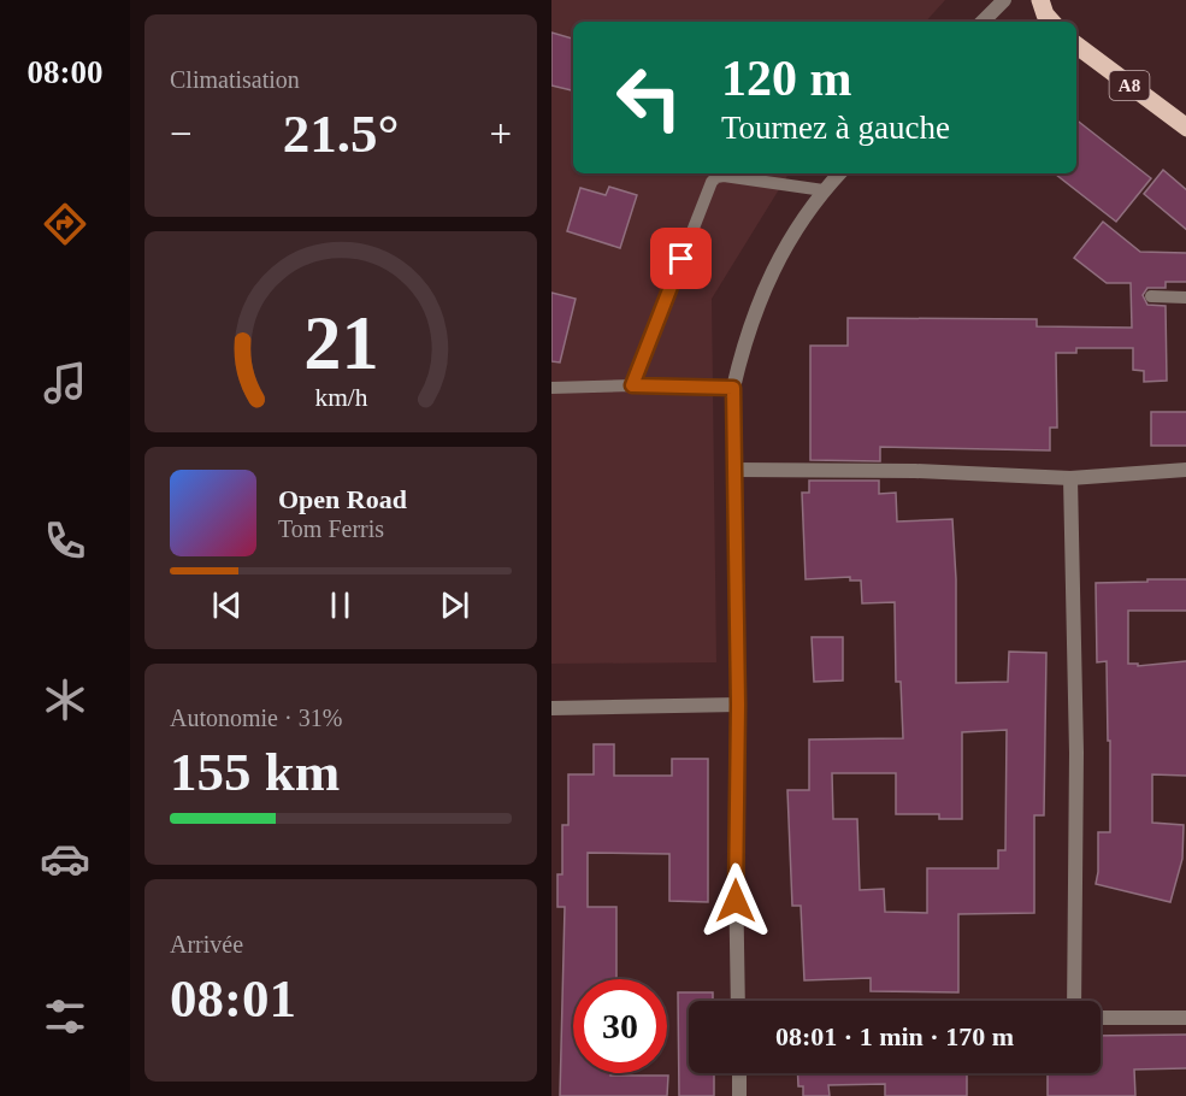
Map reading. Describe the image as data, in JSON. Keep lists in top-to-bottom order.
{
  "streets": {
    "main road": ["A8"]
  },
  "page": {
    "tabs": "08:00",
    "tile": [
      "Climatisation",
      ["Autonomie · 31%", "155 km"],
      ["Arrivée", "08:01"]
    ],
    "turn": ["120 m", "Tournez à gauche"],
    "heat": ["−", "21.5°", "+"],
    "song": ["Open Road", "Tom Ferris"],
    "limit": "30",
    "trip": "08:01 · 1 min · 170 m",
    "gauge": ["21", "km/h"]
  }
}
